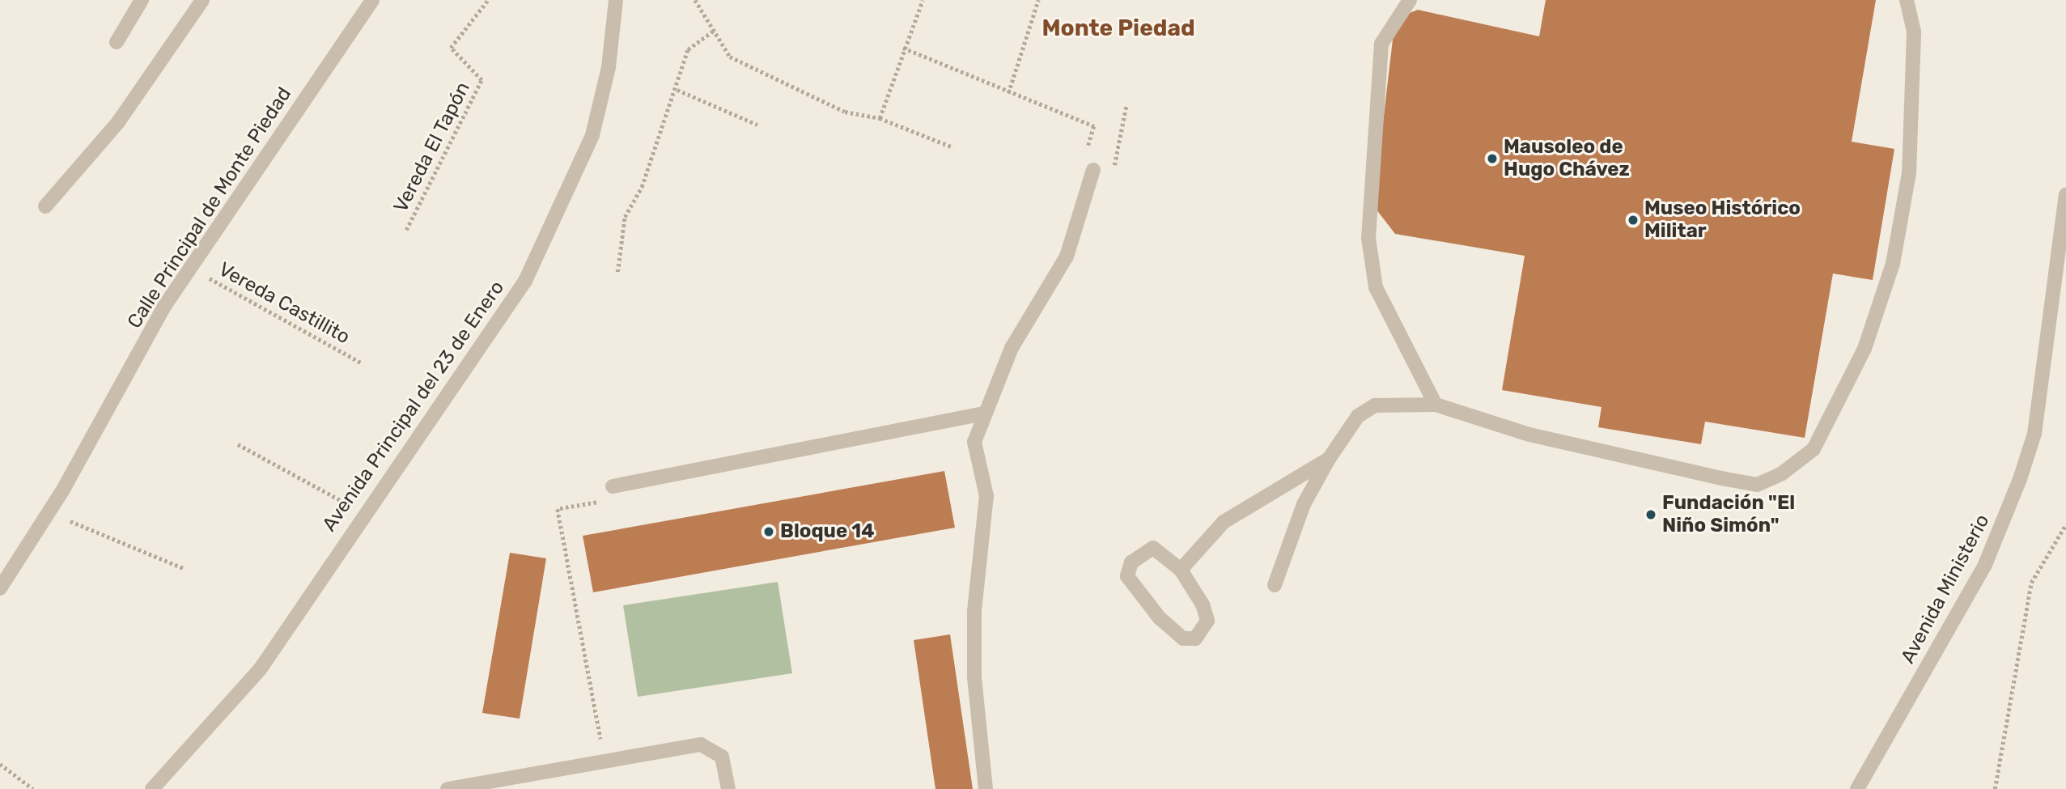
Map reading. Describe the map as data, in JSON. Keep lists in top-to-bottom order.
{
  "streets": {
    "street": ["Calle Principal de Monte Piedad", "Avenida Principal del 23 de Enero", "Avenida Ministerio"],
    "path": ["Vereda El Tapón", "Vereda Castillito"]
  },
  "crossings": [
    ["Calle Principal de Monte Piedad", "Vereda Castillito"]
  ],
  "districts": ["Monte Piedad"],
  "places": [
    "Mausoleo de Hugo Chávez",
    "Museo Histórico Militar",
    "Fundación \"El Niño Simón\"",
    "Bloque 14"
  ]
}
